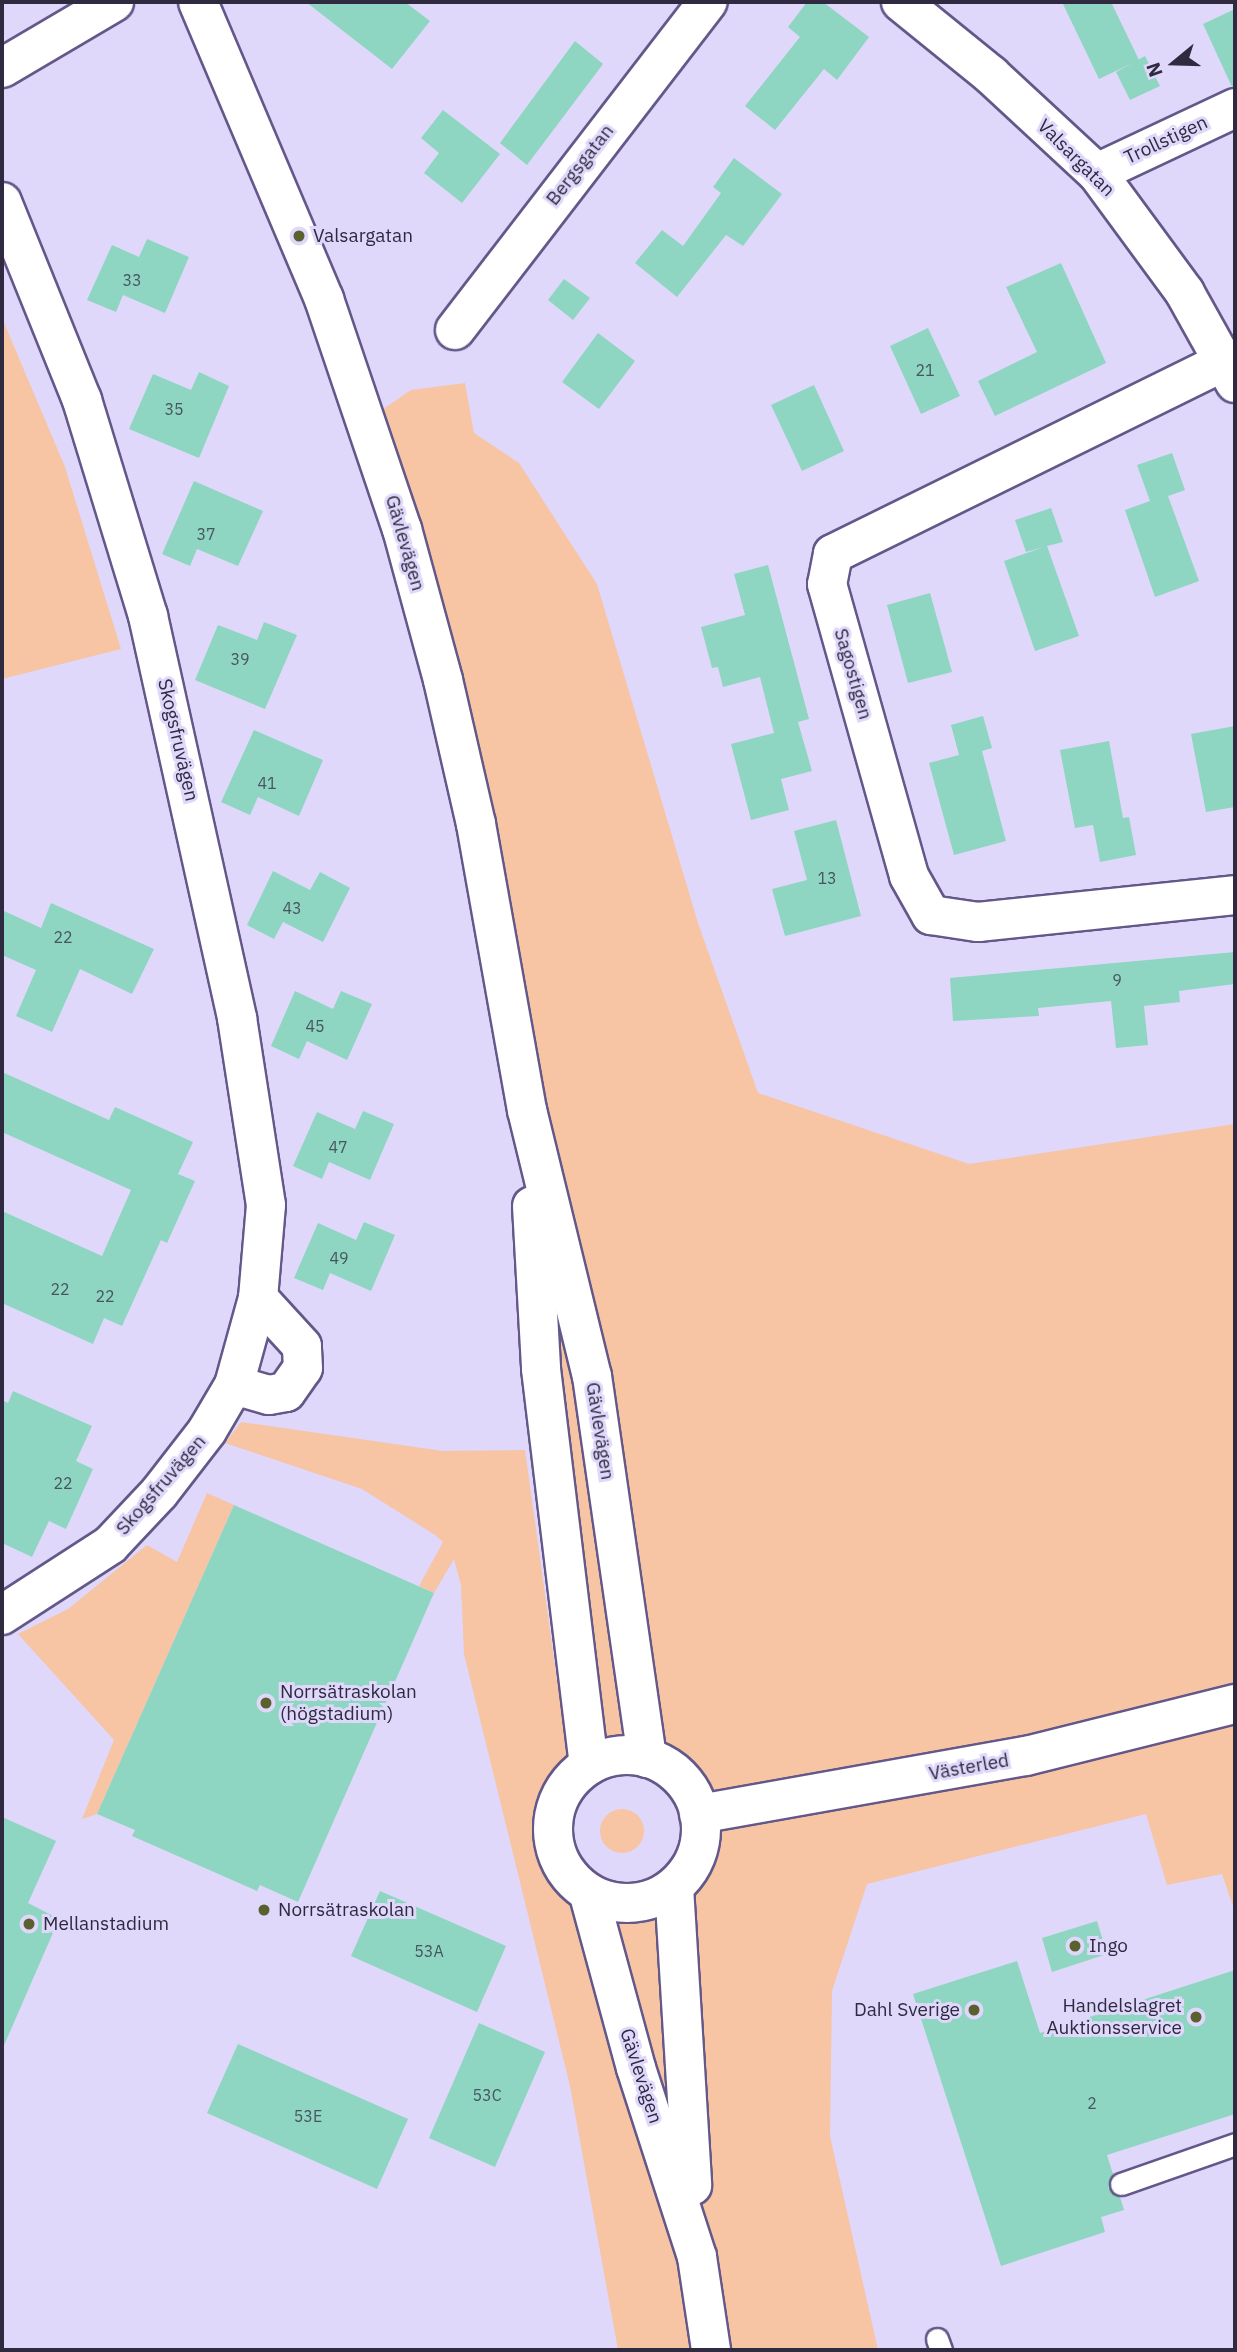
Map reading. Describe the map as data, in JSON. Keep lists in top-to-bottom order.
{
  "streets": {
    "street": [
      "Trollstigen",
      "Valsargatan",
      "Bergsgatan",
      "Gävlevägen",
      "Sagostigen",
      "Skogsfruvägen",
      "Västerled"
    ]
  },
  "crossings": [
    ["Trollstigen", "Valsargatan"],
    ["Valsargatan", "Sagostigen"],
    ["Gävlevägen", "Västerled"]
  ],
  "places": [
    "Valsargatan",
    "Norrsätraskolan (högstadium)",
    "Norrsätraskolan",
    "Mellanstadium",
    "Ingo",
    "Dahl Sverige",
    "Handelslagret Auktionsservice"
  ],
  "house_numbers": [
    "33",
    "21",
    "35",
    "37",
    "39",
    "41",
    "13",
    "43",
    "22",
    "9",
    "45",
    "47",
    "49",
    "22",
    "22",
    "22",
    "53A",
    "53C",
    "2",
    "53E"
  ],
  "north": "left"
}
